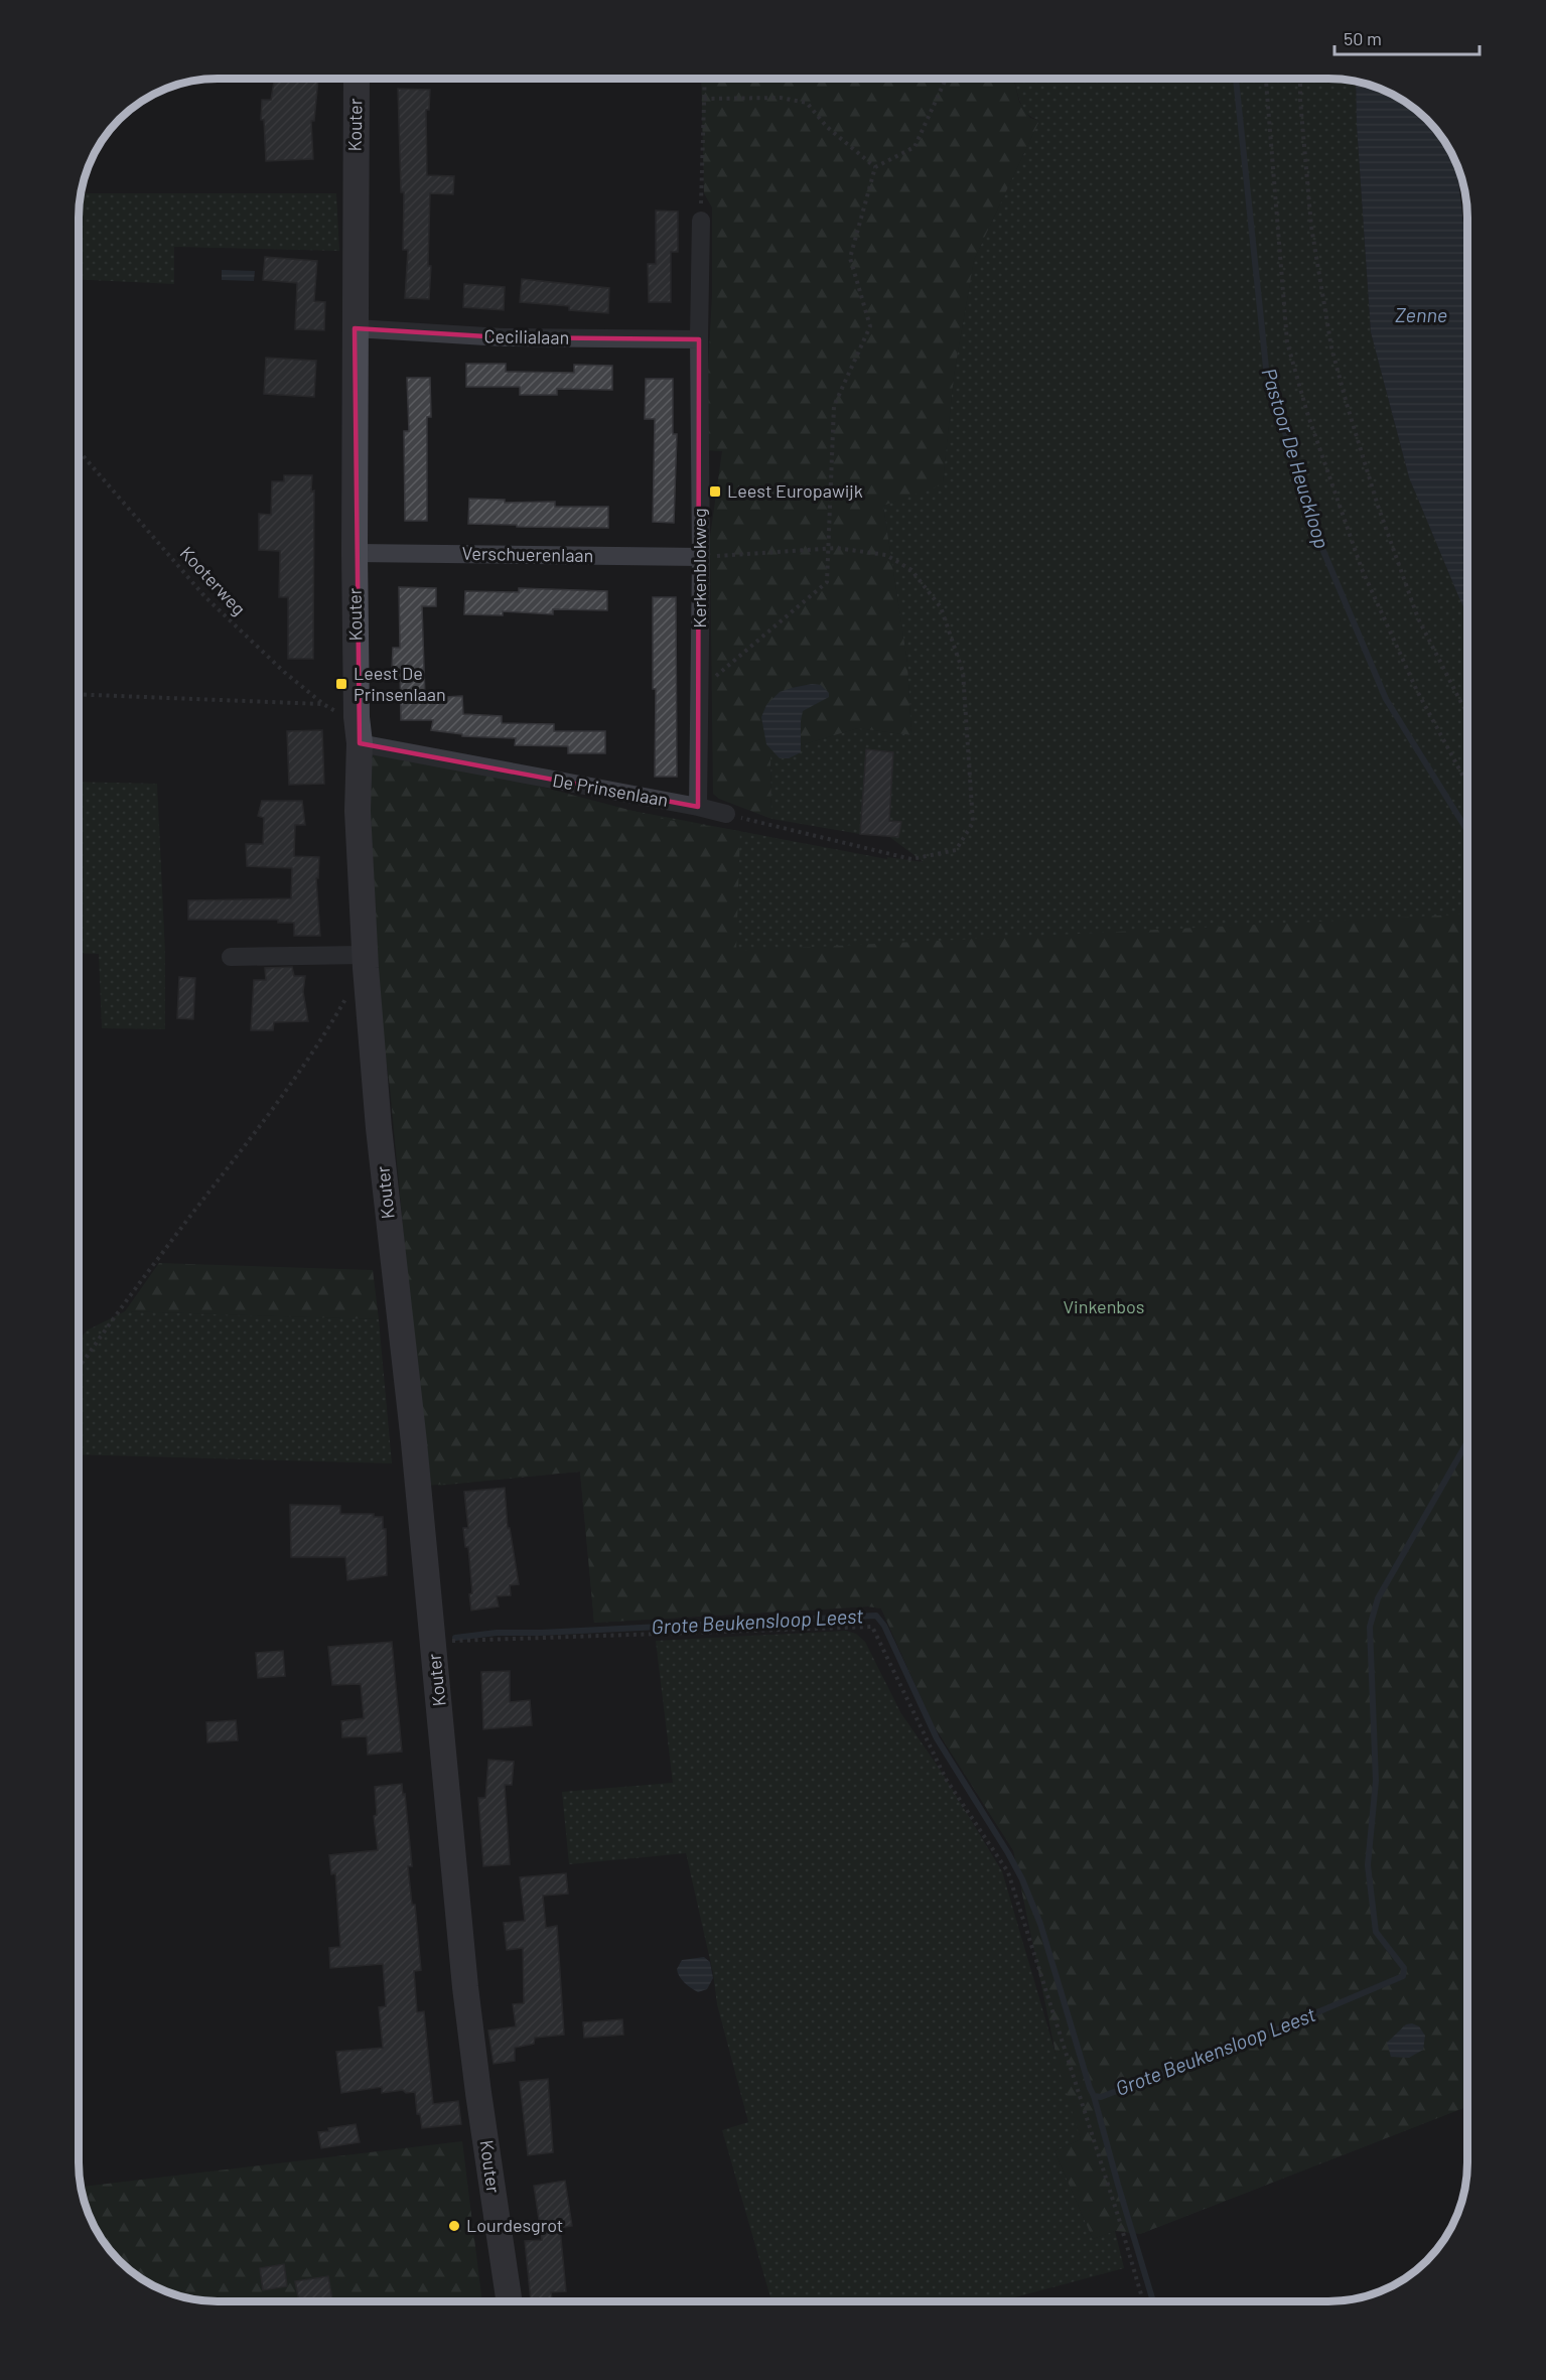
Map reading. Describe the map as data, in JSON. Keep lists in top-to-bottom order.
{
  "streets": {
    "street": [
      "Kouter",
      "Cecilialaan",
      "Verschuerenlaan",
      "Kerkenblokweg",
      "De Prinsenlaan"
    ],
    "path": ["Kooterweg"]
  },
  "crossings": [
    ["Kouter", "Cecilialaan"],
    ["Kouter", "Verschuerenlaan"],
    ["Kouter", "Kooterweg"],
    ["Kouter", "De Prinsenlaan"],
    ["Cecilialaan", "Kerkenblokweg"],
    ["Verschuerenlaan", "Kerkenblokweg"],
    ["Kerkenblokweg", "De Prinsenlaan"]
  ],
  "water": ["Zenne", "Pastoor De Heuckloop", "Grote Beukensloop Leest"],
  "parks": ["Vinkenbos"],
  "places": {
    "transit": ["Leest Europawijk", "Leest De Prinsenlaan"],
    "other": ["Lourdesgrot"]
  },
  "scale_bar": "50 m"
}
